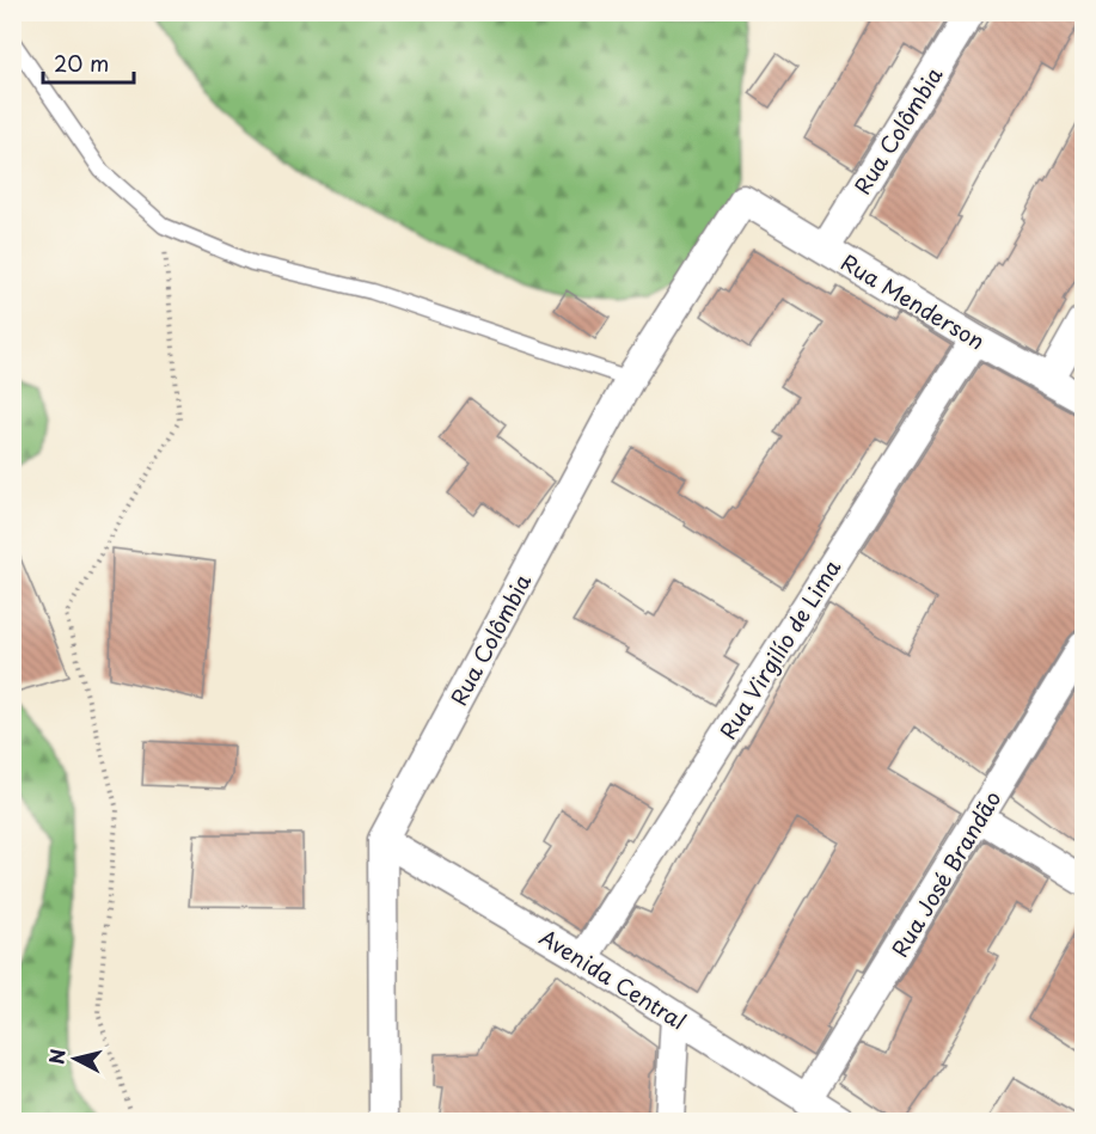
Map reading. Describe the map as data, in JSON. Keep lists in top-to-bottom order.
{
  "streets": {
    "street": [
      "Rua Colômbia",
      "Rua Menderson",
      "Rua Virgilío de Lima",
      "Rua José Brandão",
      "Avenida Central"
    ]
  },
  "crossings": [
    ["Rua Colômbia", "Rua Menderson"],
    ["Rua Colômbia", "Avenida Central"],
    ["Rua Menderson", "Rua Virgilío de Lima"],
    ["Rua Virgilío de Lima", "Avenida Central"],
    ["Rua José Brandão", "Avenida Central"]
  ],
  "scale_bar": "20 m",
  "north": "left"
}
